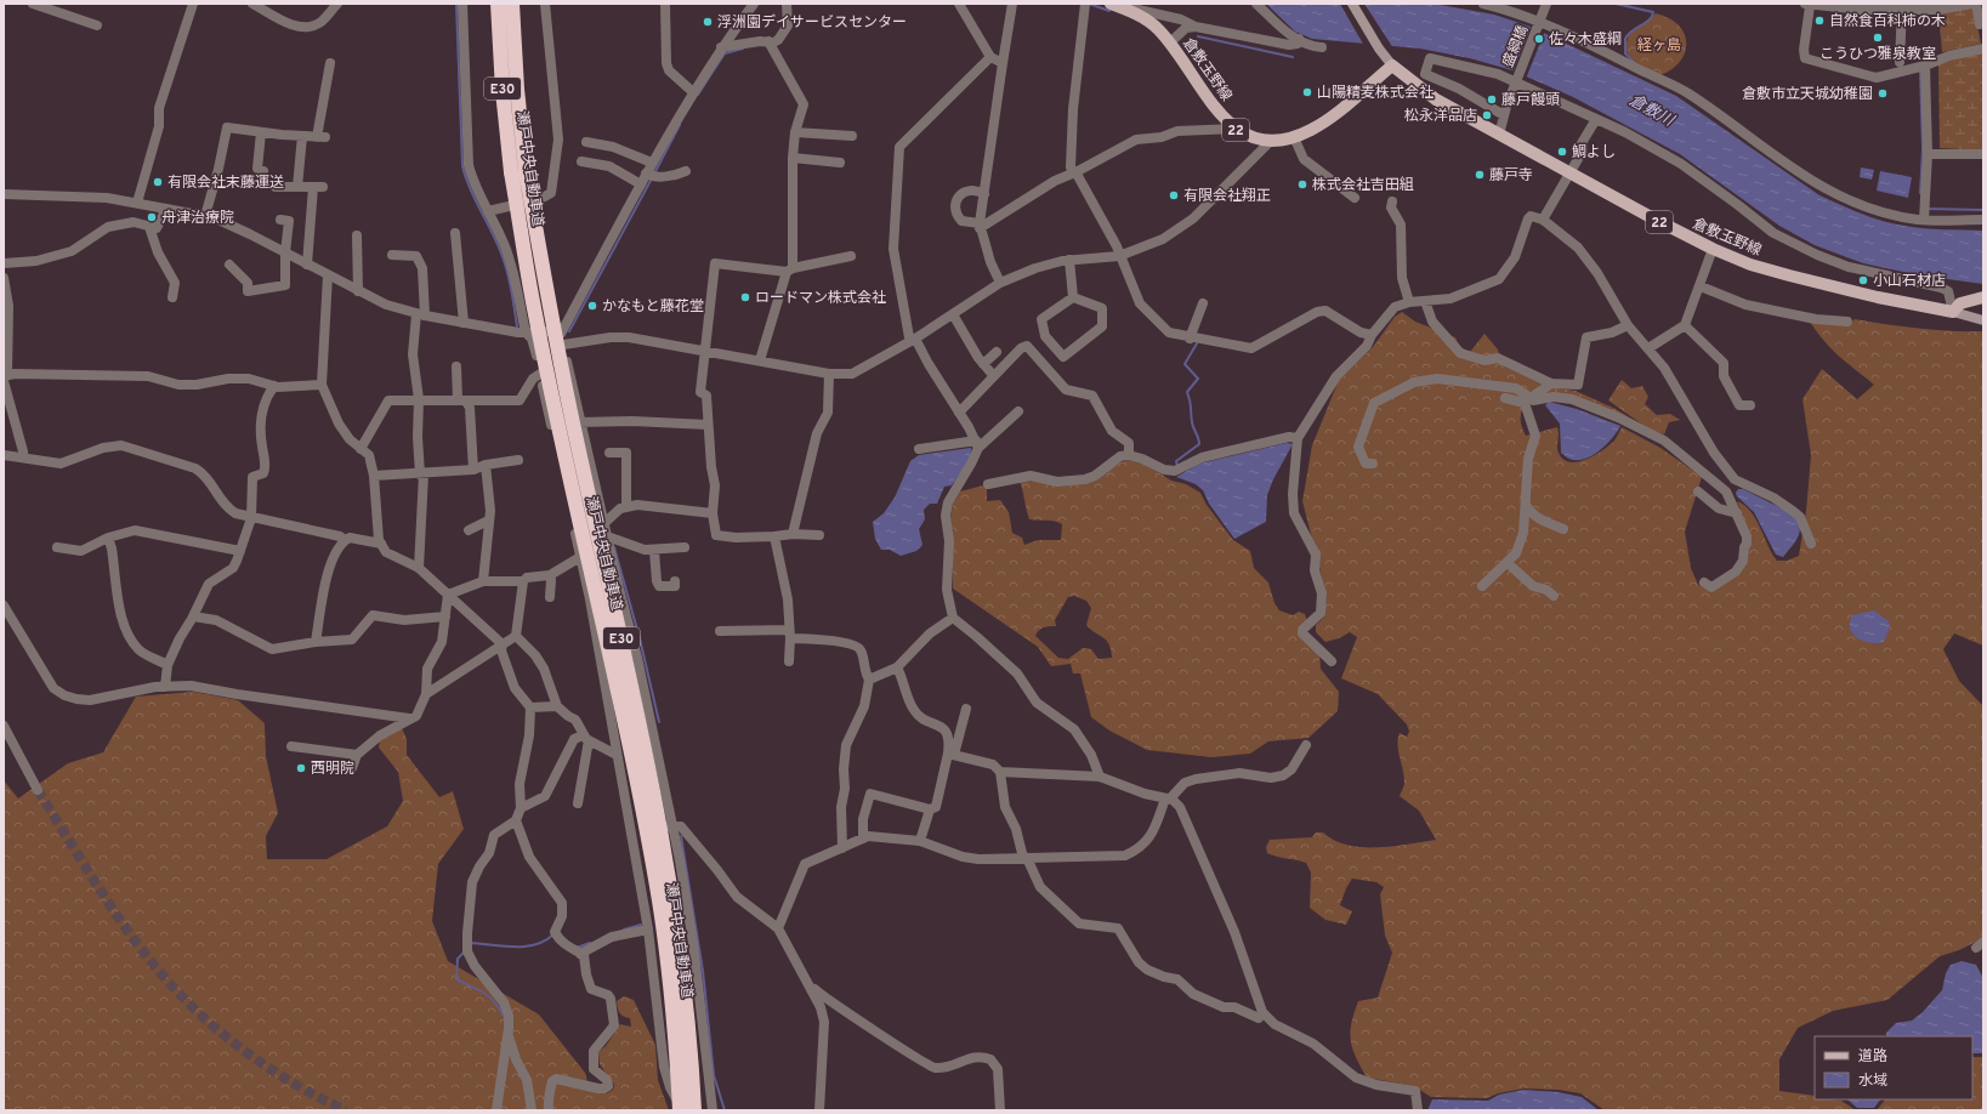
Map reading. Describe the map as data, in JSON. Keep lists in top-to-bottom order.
{
  "streets": {
    "highway": ["E30", "瀬戸中央自動車道"],
    "main road": ["倉敷玉野線", "22"],
    "street": ["盛綱橋"]
  },
  "crossings": [
    ["盛綱橋", "倉敷玉野線"]
  ],
  "water": ["倉敷川"],
  "parks": ["経ヶ島"],
  "places": [
    "自然食百科柿の木",
    "浮洲園デイサービスセンター",
    "こうひつ雅泉教室",
    "佐々木盛綱",
    "山陽精麦株式会社",
    "倉敷市立天城幼稚園",
    "藤戸饅頭",
    "松永洋品店",
    "鯛よし",
    "藤戸寺",
    "有限会社末藤運送",
    "株式会社吉田組",
    "有限会社翔正",
    "舟津治療院",
    "小山石材店",
    "ロードマン株式会社",
    "かなもと藤花堂",
    "西明院"
  ],
  "legend": ["道路", "水域"]
}
